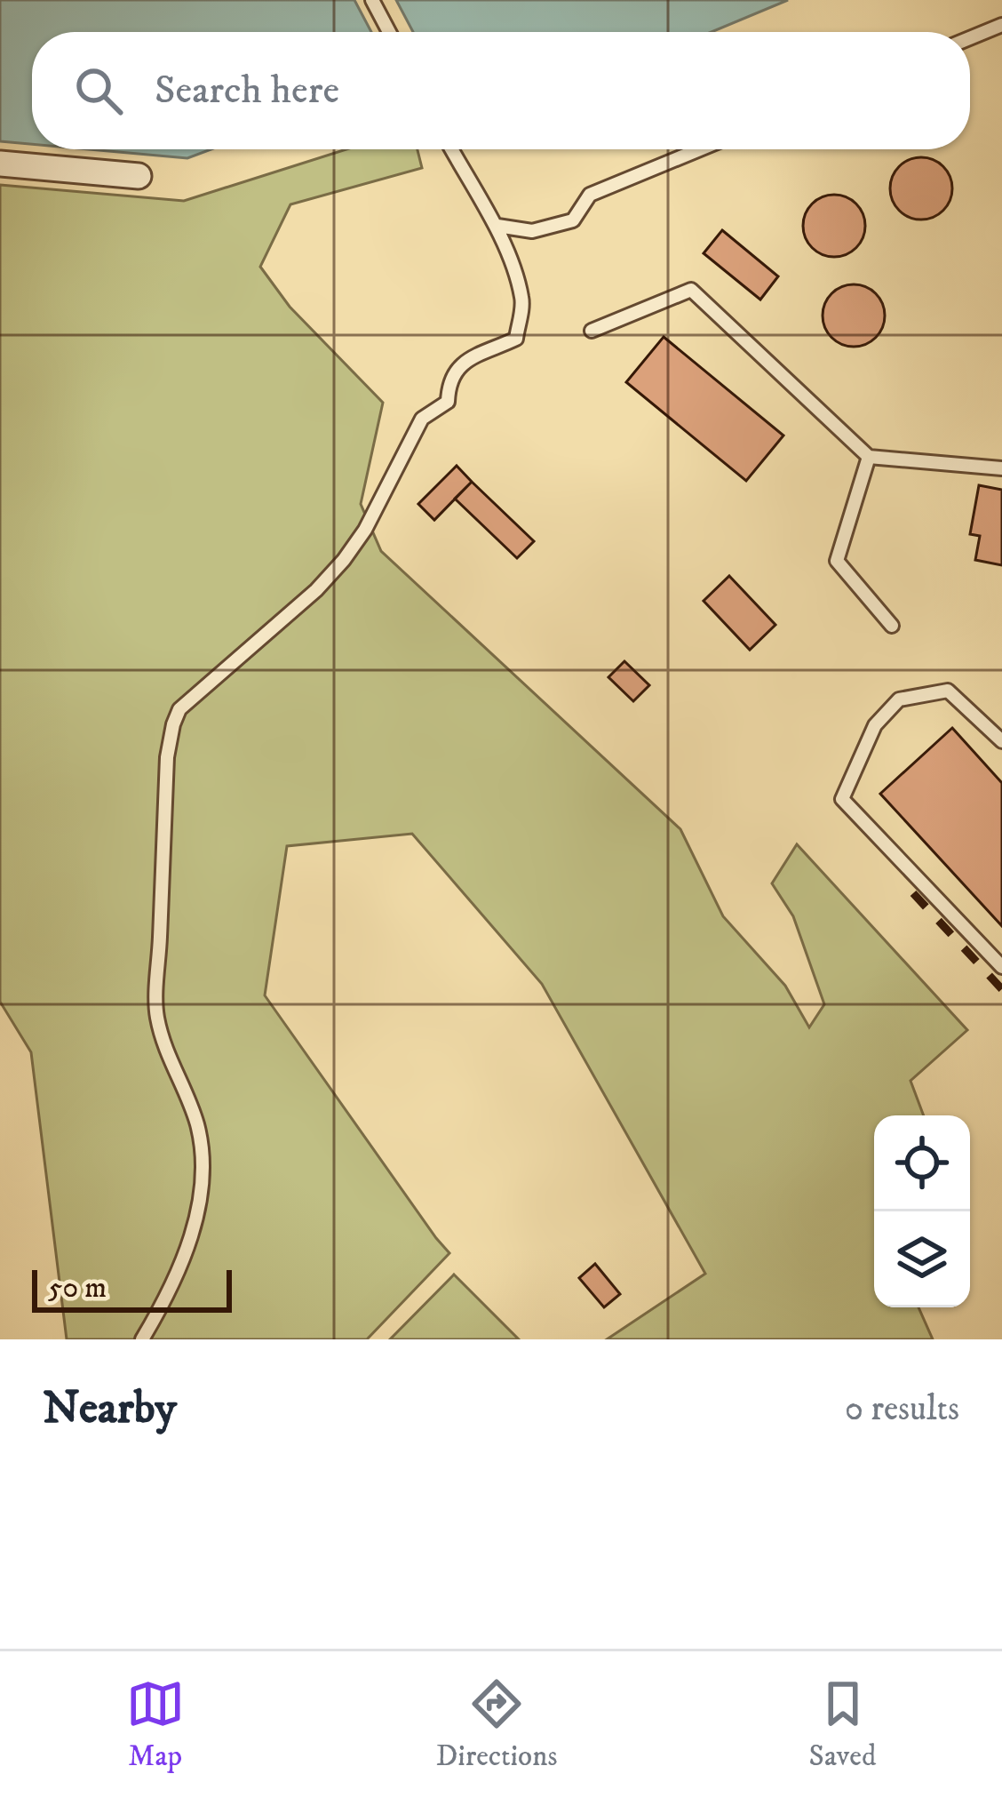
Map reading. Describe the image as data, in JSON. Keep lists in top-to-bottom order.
{
  "scale_bar": "50 m",
  "page": {
    "search": "Search here",
    "scale": "50 m",
    "heading": ["Nearby", "0 results"],
    "nav": ["Map", "Directions", "Saved"]
  }
}
